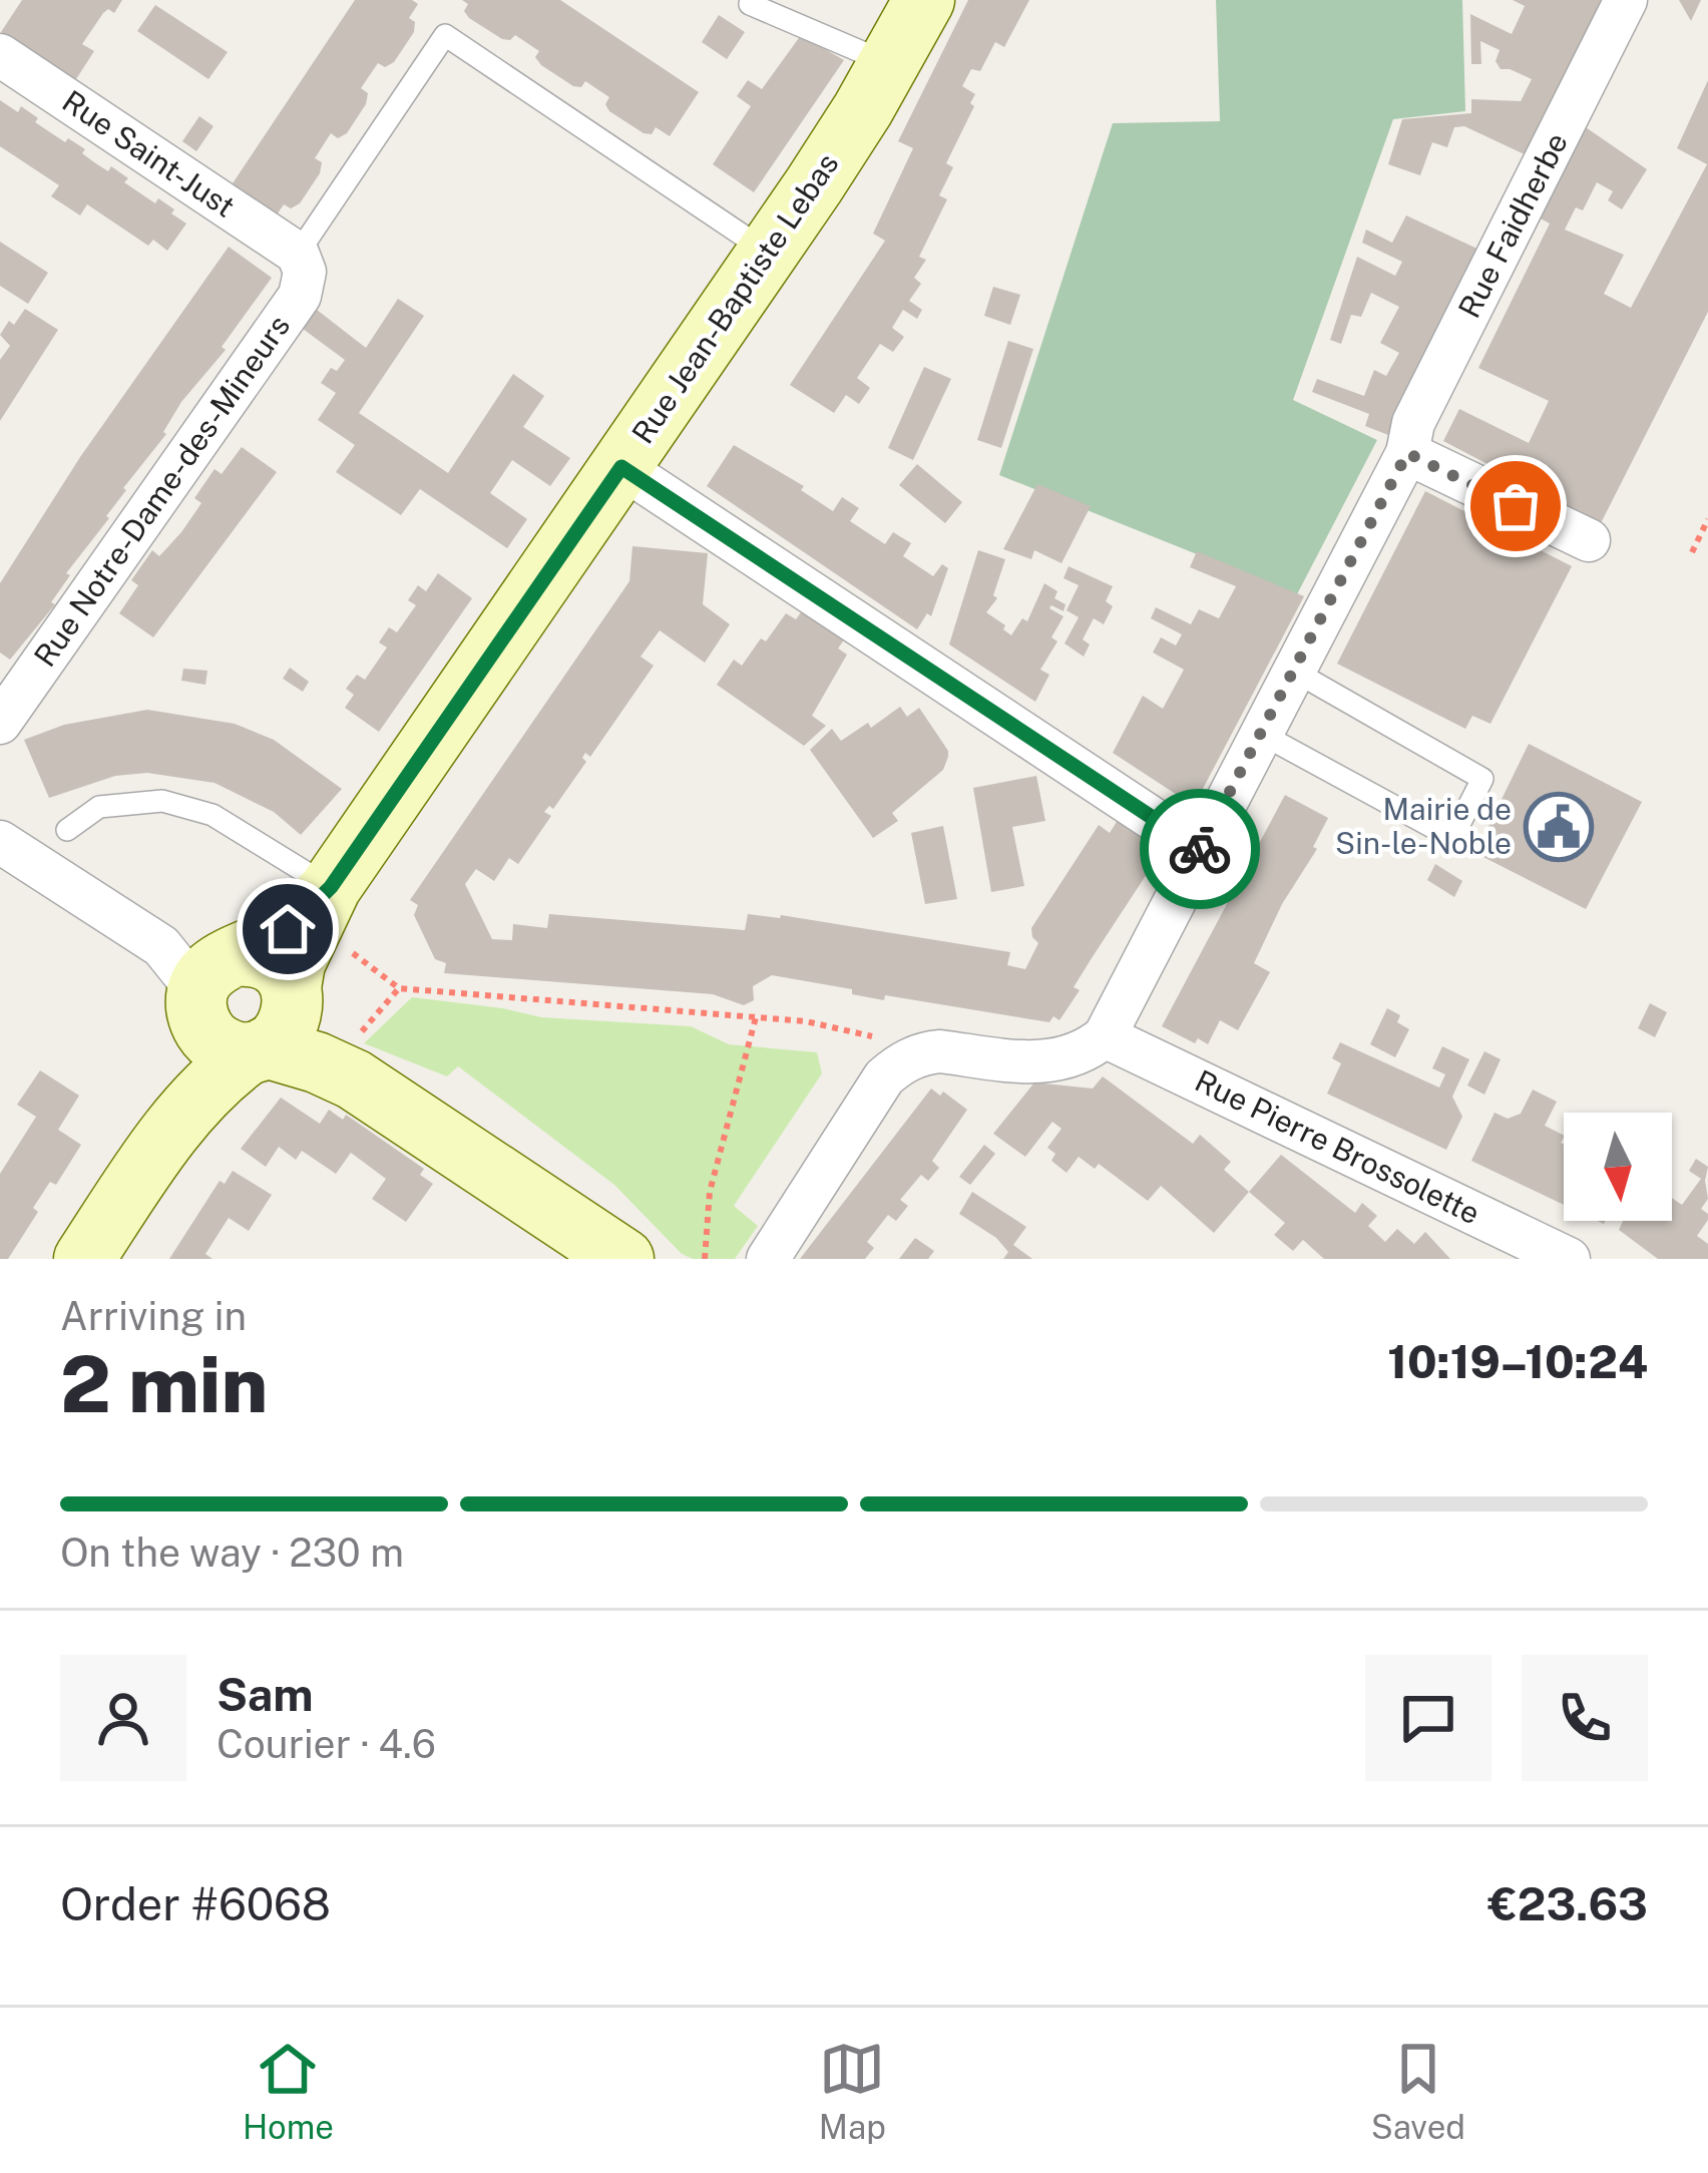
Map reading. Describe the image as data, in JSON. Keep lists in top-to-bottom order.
{
  "streets": {
    "street": [
      "Rue Saint-Just",
      "Rue Faidherbe",
      "Rue Jean-Baptiste Lebas",
      "Rue Notre-Dame-des-Mineurs",
      "Rue Pierre Brossolette"
    ]
  },
  "crossings": [
    ["Rue Saint-Just", "Rue Notre-Dame-des-Mineurs"],
    ["Rue Faidherbe", "Rue Pierre Brossolette"]
  ],
  "places": {
    "public building": ["Mairie de Sin-le-Noble"]
  },
  "north": "bottom",
  "page": {
    "heading": ["2 min", "Arriving in", "10:19–10:24"],
    "panel": [
      "Sam",
      "Courier · 4.6",
      "Order #6068",
      "€23.63"
    ],
    "bar": "On the way · 230 m",
    "tabs": ["Home", "Map", "Saved"]
  }
}
